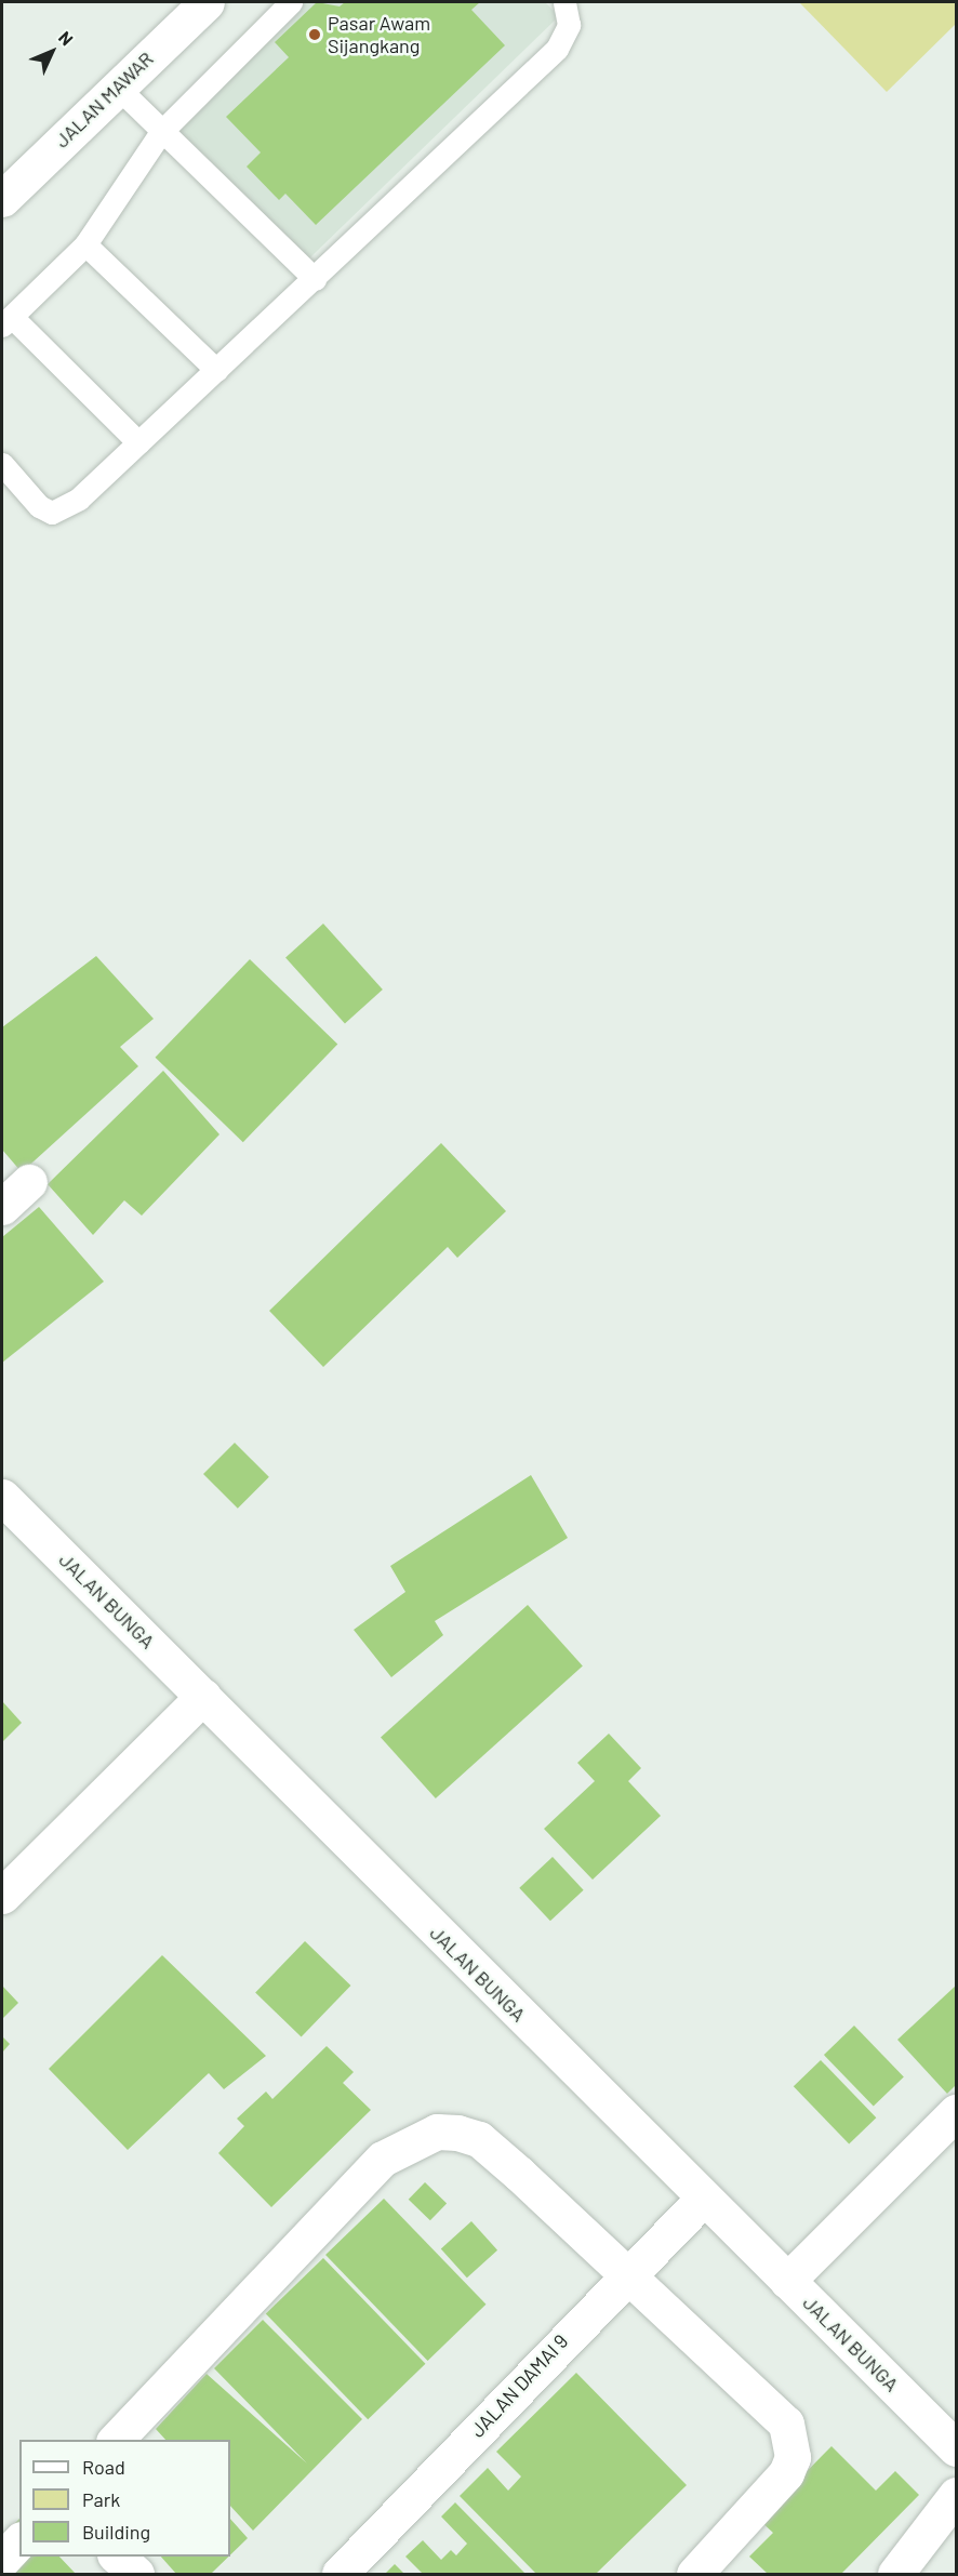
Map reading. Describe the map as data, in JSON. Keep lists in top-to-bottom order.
{
  "streets": {
    "street": ["JALAN MAWAR", "JALAN BUNGA", "JALAN DAMAI 9"]
  },
  "crossings": [
    ["JALAN BUNGA", "JALAN DAMAI 9"]
  ],
  "places": ["Pasar Awam Sijangkang"],
  "legend": ["Road", "Park", "Building"],
  "north": "top right"
}
